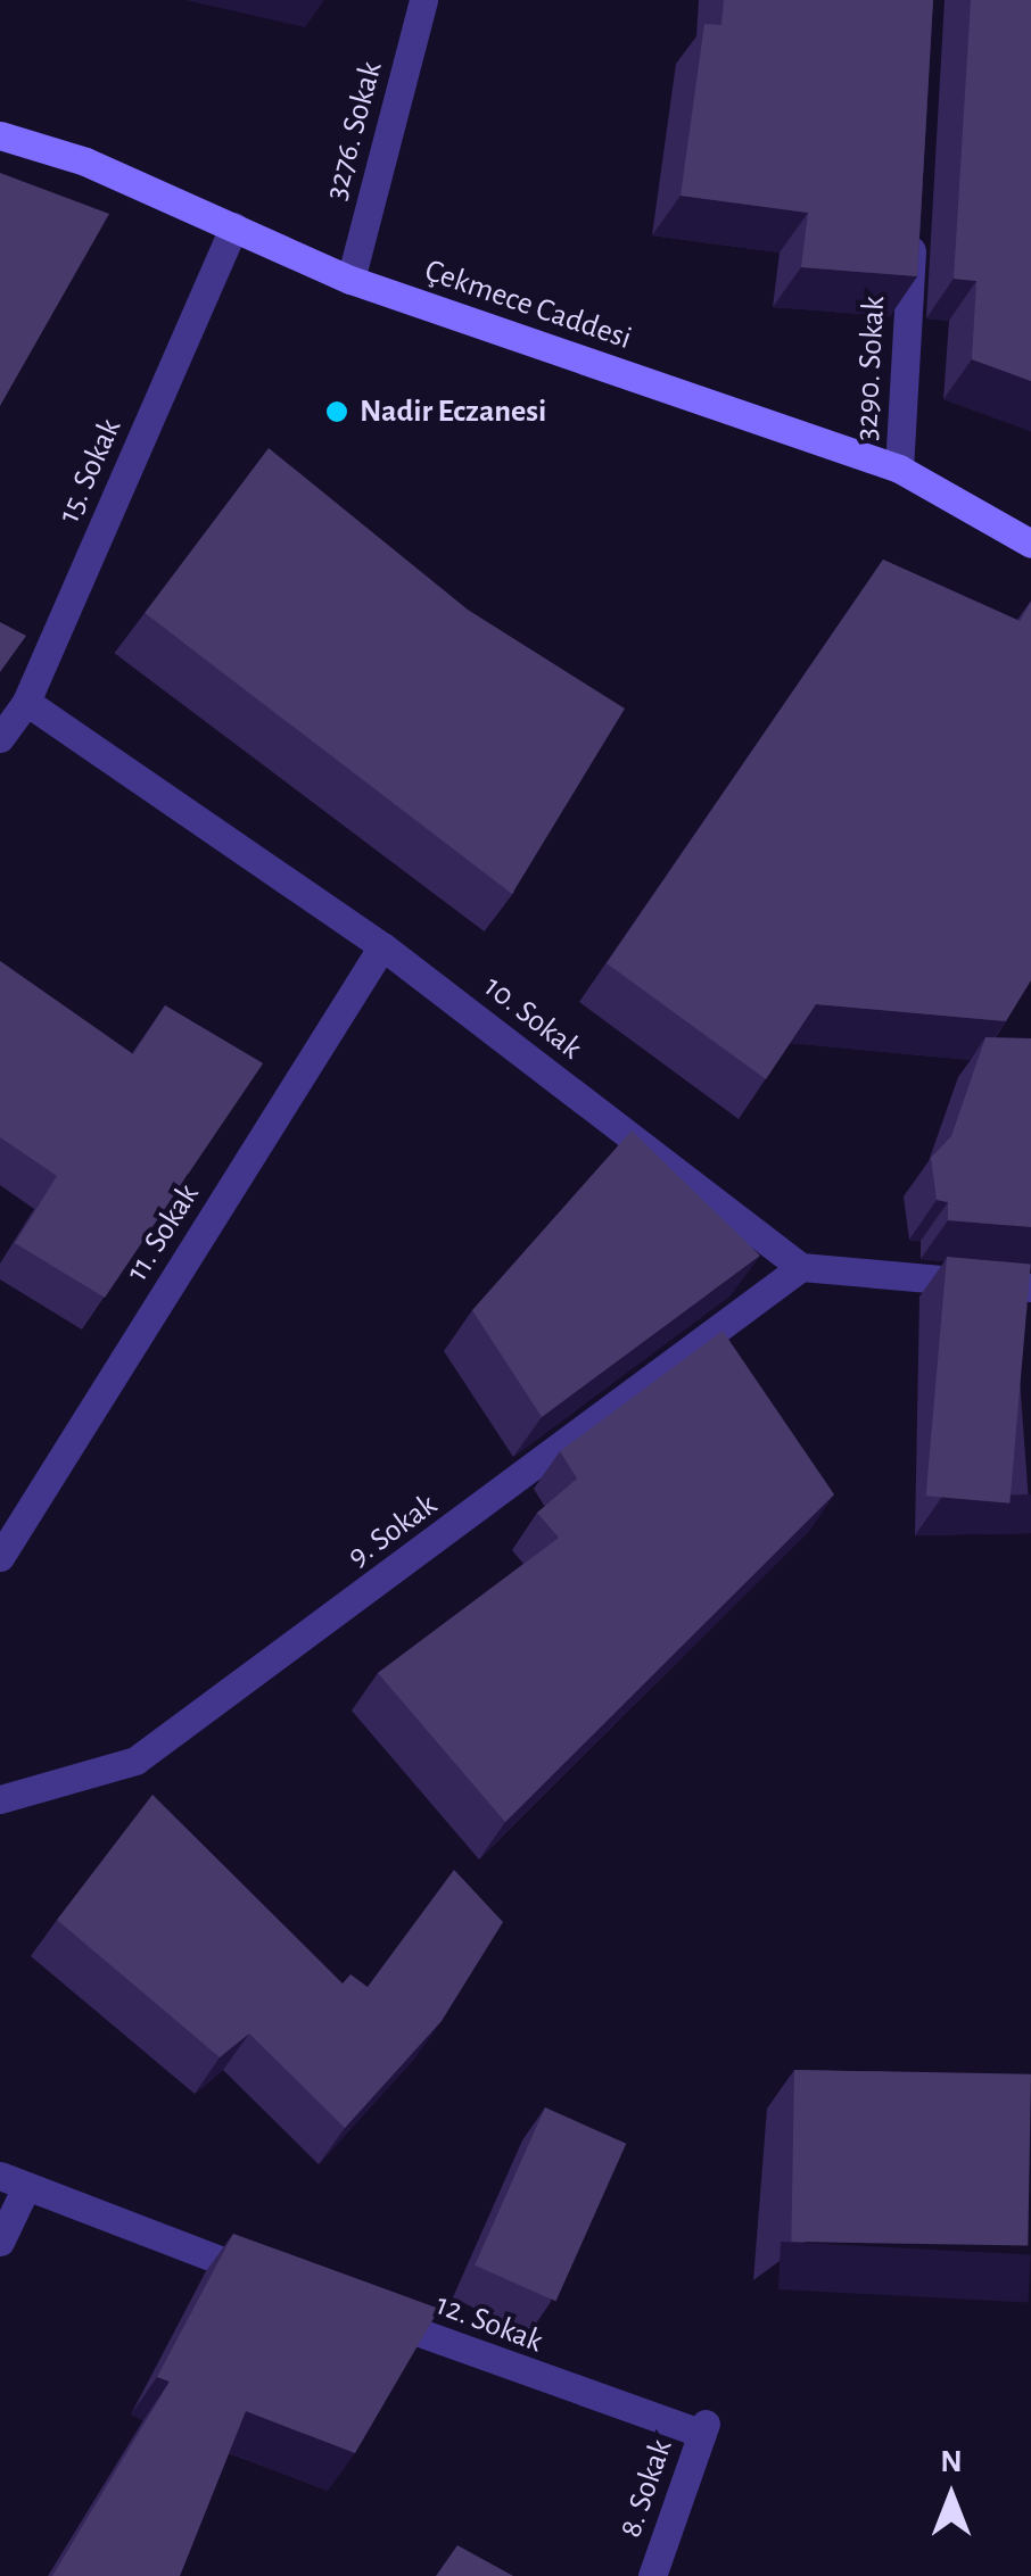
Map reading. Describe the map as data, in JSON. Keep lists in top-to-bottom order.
{
  "streets": {
    "main road": ["Çekmece Caddesi"],
    "street": [
      "3276. Sokak",
      "3290. Sokak",
      "15. Sokak",
      "10. Sokak",
      "11. Sokak",
      "9. Sokak",
      "12. Sokak",
      "8. Sokak"
    ]
  },
  "crossings": [
    ["3276. Sokak", "Çekmece Caddesi"],
    ["Çekmece Caddesi", "3290. Sokak"],
    ["Çekmece Caddesi", "15. Sokak"],
    ["15. Sokak", "10. Sokak"],
    ["10. Sokak", "11. Sokak"],
    ["10. Sokak", "9. Sokak"],
    ["12. Sokak", "8. Sokak"]
  ],
  "places": ["Nadir Eczanesi"],
  "north": "top"
}
